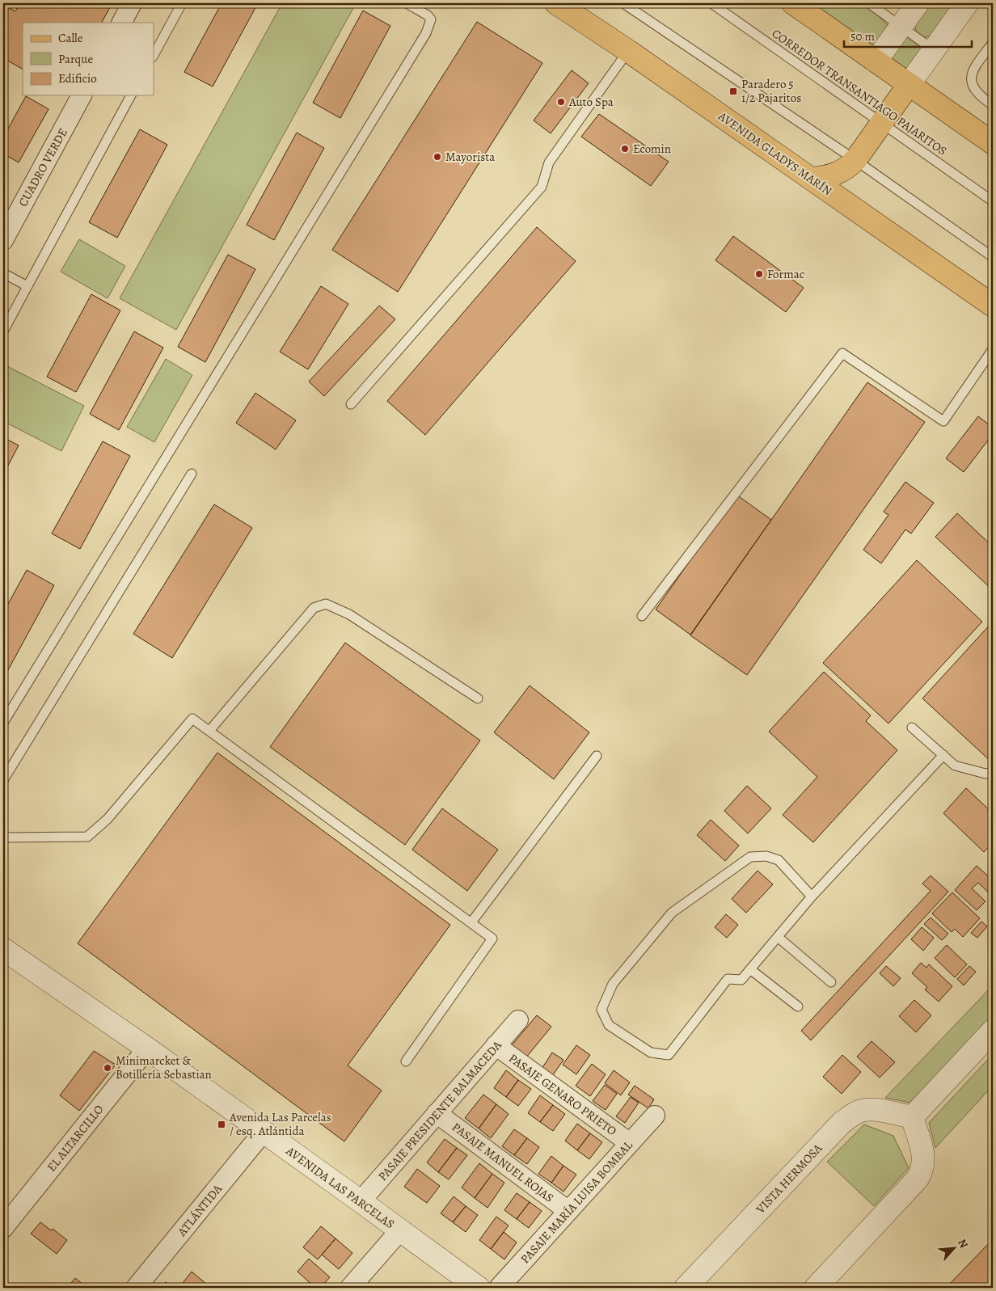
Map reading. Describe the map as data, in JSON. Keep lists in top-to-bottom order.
{
  "streets": {
    "main road": ["AVENIDA GLADYS MARÍN"],
    "street": [
      "CUADRO VERDE",
      "PASAJE GENARO PRIETO",
      "PASAJE PRESIDENTE BALMACEDA",
      "EL ALTARCILLO",
      "PASAJE MANUEL ROJAS",
      "VISTA HERMOSA",
      "AVENIDA LAS PARCELAS",
      "PASAJE MARÍA LUISA BOMBAL",
      "ATLÁNTIDA"
    ],
    "lane": ["CORREDOR TRANSANTIAGO PAJARITOS"]
  },
  "crossings": [
    ["PASAJE GENARO PRIETO", "PASAJE PRESIDENTE BALMACEDA"],
    ["PASAJE GENARO PRIETO", "PASAJE MARÍA LUISA BOMBAL"],
    ["PASAJE PRESIDENTE BALMACEDA", "PASAJE MANUEL ROJAS"],
    ["PASAJE PRESIDENTE BALMACEDA", "AVENIDA LAS PARCELAS"],
    ["EL ALTARCILLO", "AVENIDA LAS PARCELAS"],
    ["PASAJE MANUEL ROJAS", "PASAJE MARÍA LUISA BOMBAL"],
    ["AVENIDA LAS PARCELAS", "ATLÁNTIDA"]
  ],
  "places": {
    "transit": ["Paradero 5 1/2 Pajaritos", "Avenida Las Parcelas / esq. Atlántida"],
    "other": [
      "Auto Spa",
      "Ecomin",
      "Mayorista",
      "Formac",
      "Minimarcket & Botillería Sebastian"
    ]
  },
  "legend": ["Calle", "Parque", "Edificio"],
  "scale_bar": "50 m",
  "north": "top right"
}
